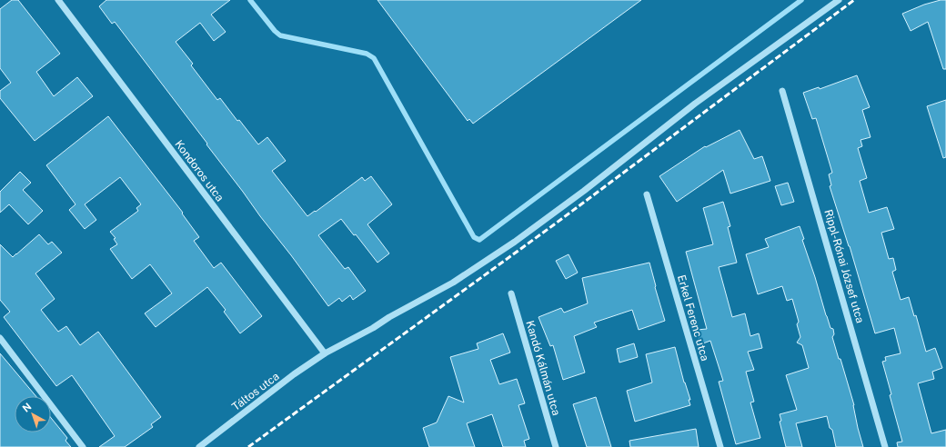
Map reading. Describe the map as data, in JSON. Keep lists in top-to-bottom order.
{
  "streets": {
    "street": [
      "Kondoros utca",
      "Rippl-Rónai József utca",
      "Erkel Ferenc utca",
      "Kandó Kálmán utca",
      "Táltos utca"
    ]
  },
  "crossings": [
    ["Kondoros utca", "Táltos utca"]
  ],
  "north": "top left"
}
